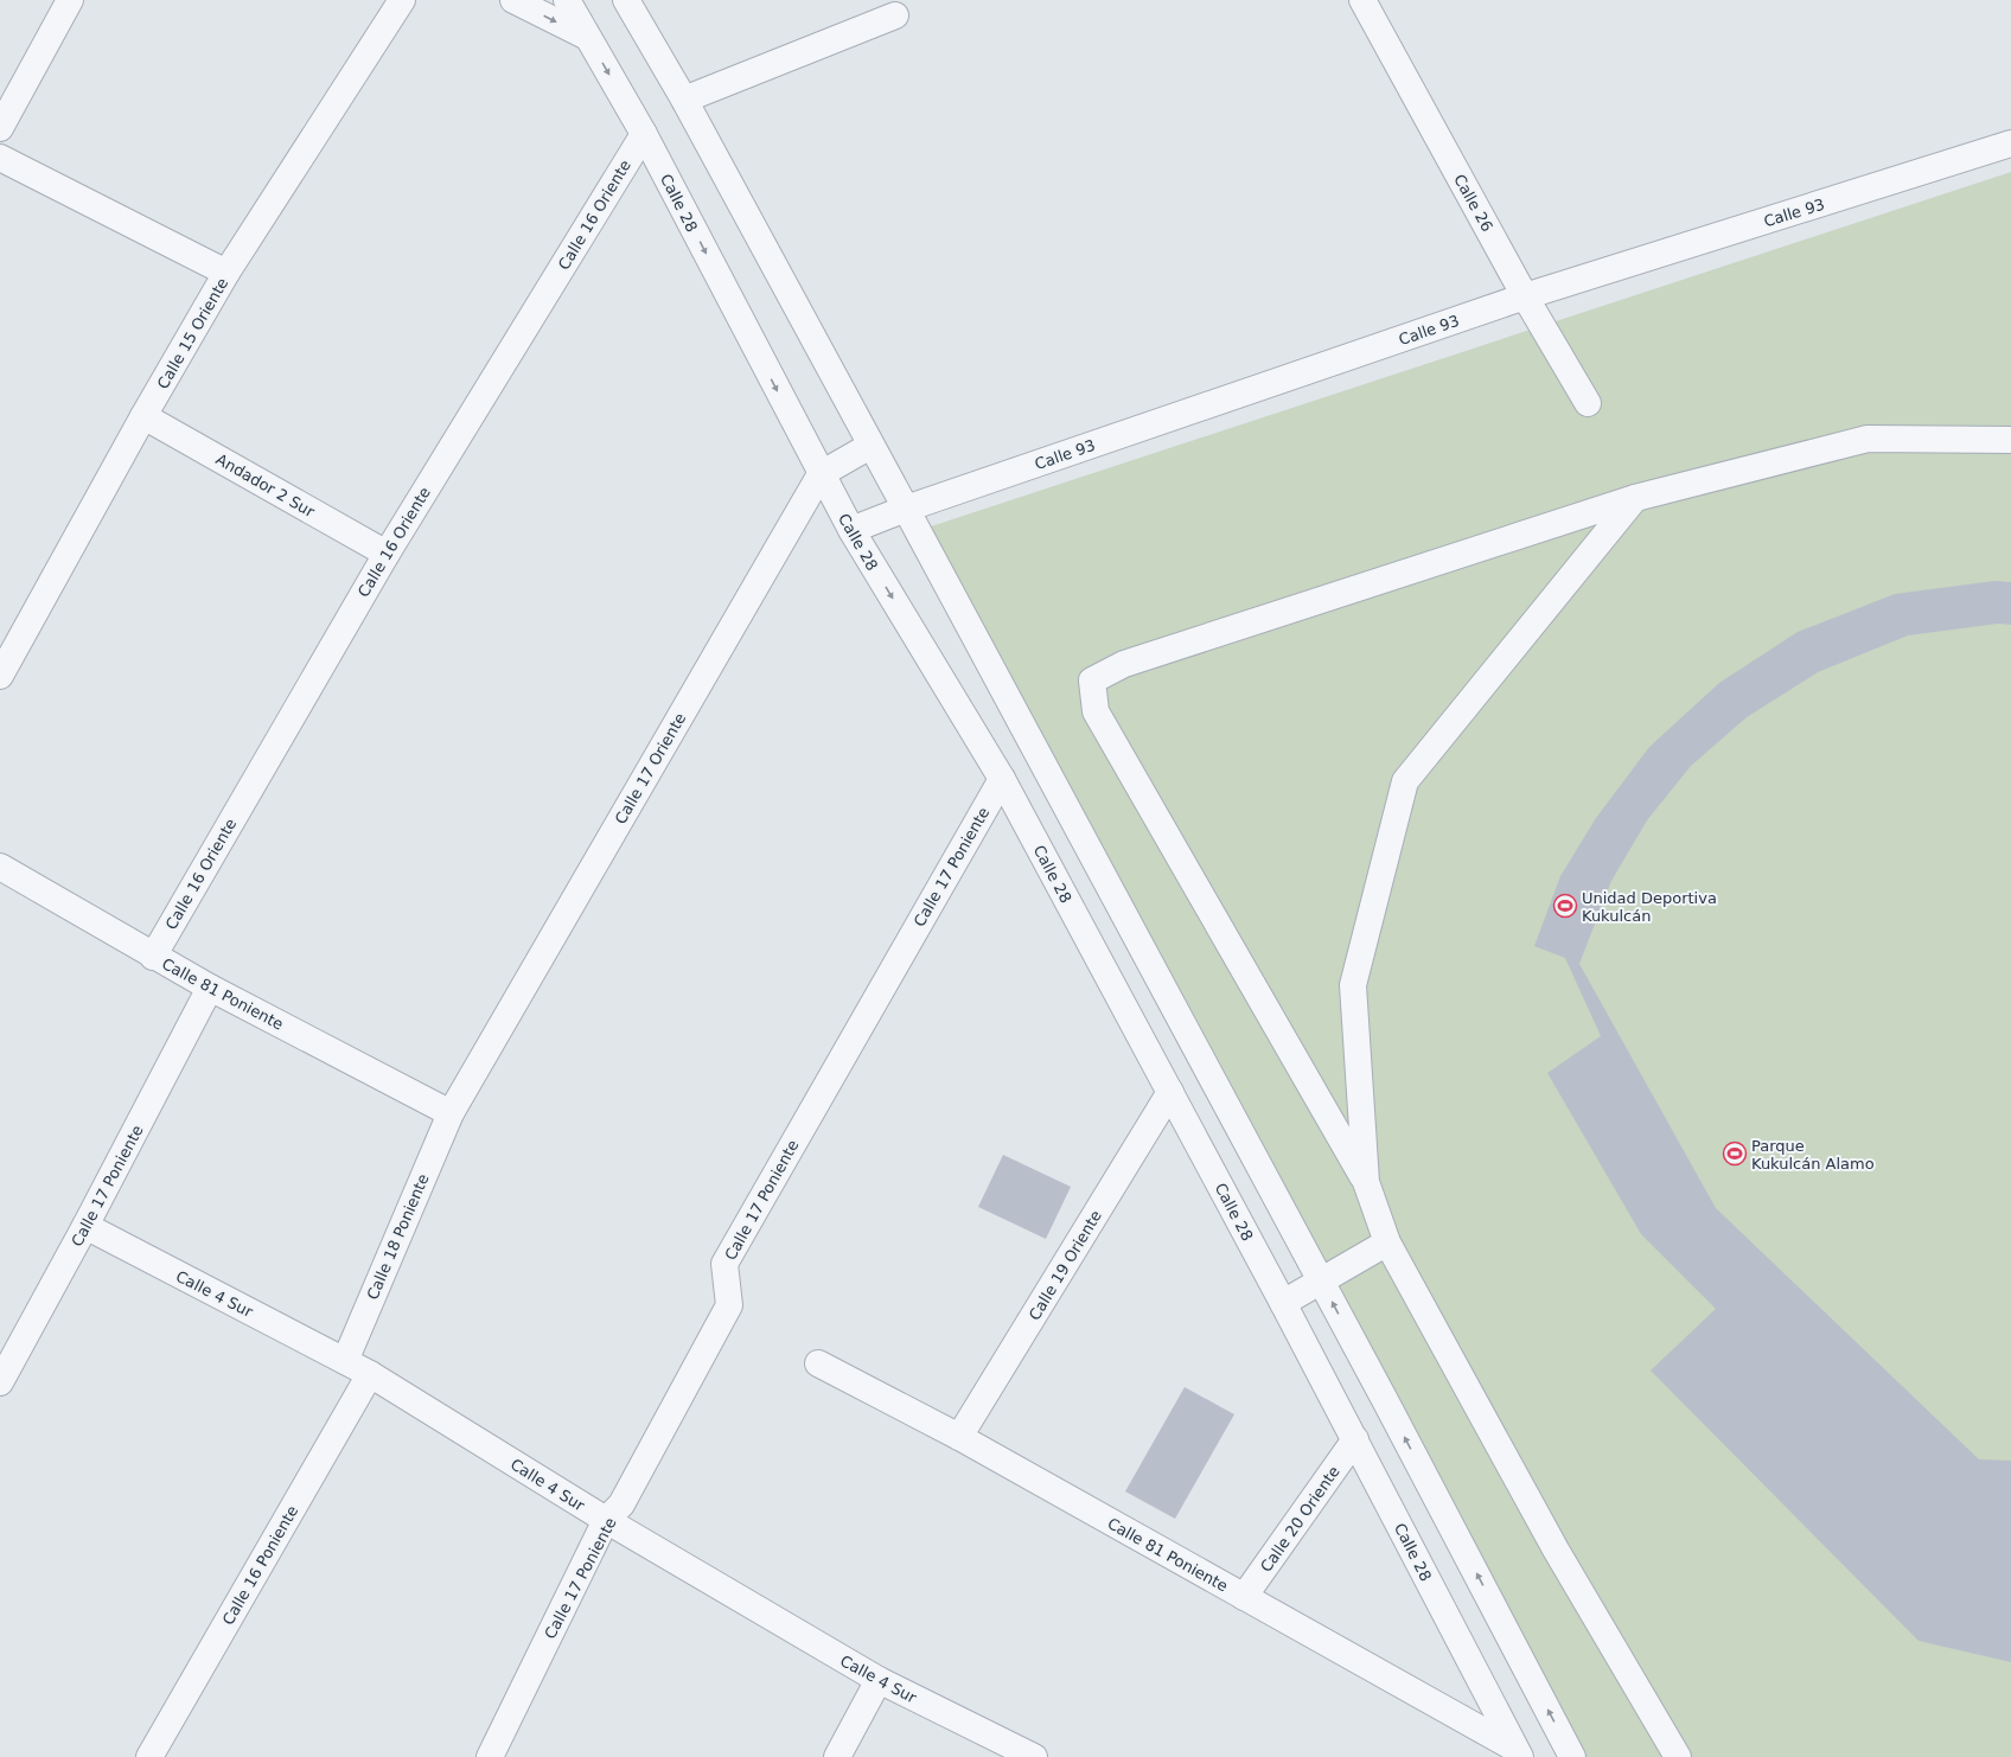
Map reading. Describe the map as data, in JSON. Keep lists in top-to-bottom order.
{
  "streets": {
    "street": [
      "Calle 28",
      "Calle 26",
      "Calle 93",
      "Calle 16 Oriente",
      "Calle 15 Oriente",
      "Andador 2 Sur",
      "Calle 17 Oriente",
      "Calle 17 Poniente",
      "Calle 81 Poniente",
      "Calle 18 Poniente",
      "Calle 19 Oriente",
      "Calle 4 Sur",
      "Calle 20 Oriente",
      "Calle 16 Poniente"
    ]
  },
  "crossings": [
    ["Calle 28", "Calle 93"],
    ["Calle 28", "Calle 16 Oriente"],
    ["Calle 28", "Calle 17 Oriente"],
    ["Calle 28", "Calle 17 Poniente"],
    ["Calle 28", "Calle 81 Poniente"],
    ["Calle 28", "Calle 19 Oriente"],
    ["Calle 28", "Calle 20 Oriente"],
    ["Calle 26", "Calle 93"],
    ["Calle 16 Oriente", "Andador 2 Sur"],
    ["Calle 16 Oriente", "Calle 81 Poniente"],
    ["Calle 15 Oriente", "Andador 2 Sur"],
    ["Calle 17 Oriente", "Calle 81 Poniente"],
    ["Calle 17 Oriente", "Calle 18 Poniente"],
    ["Calle 17 Poniente", "Calle 81 Poniente"],
    ["Calle 17 Poniente", "Calle 4 Sur"],
    ["Calle 81 Poniente", "Calle 18 Poniente"],
    ["Calle 81 Poniente", "Calle 19 Oriente"],
    ["Calle 81 Poniente", "Calle 20 Oriente"],
    ["Calle 18 Poniente", "Calle 4 Sur"],
    ["Calle 4 Sur", "Calle 16 Poniente"]
  ],
  "places": {
    "sports": ["Unidad Deportiva Kukulcán", "Parque Kukulcán Alamo"]
  }
}
